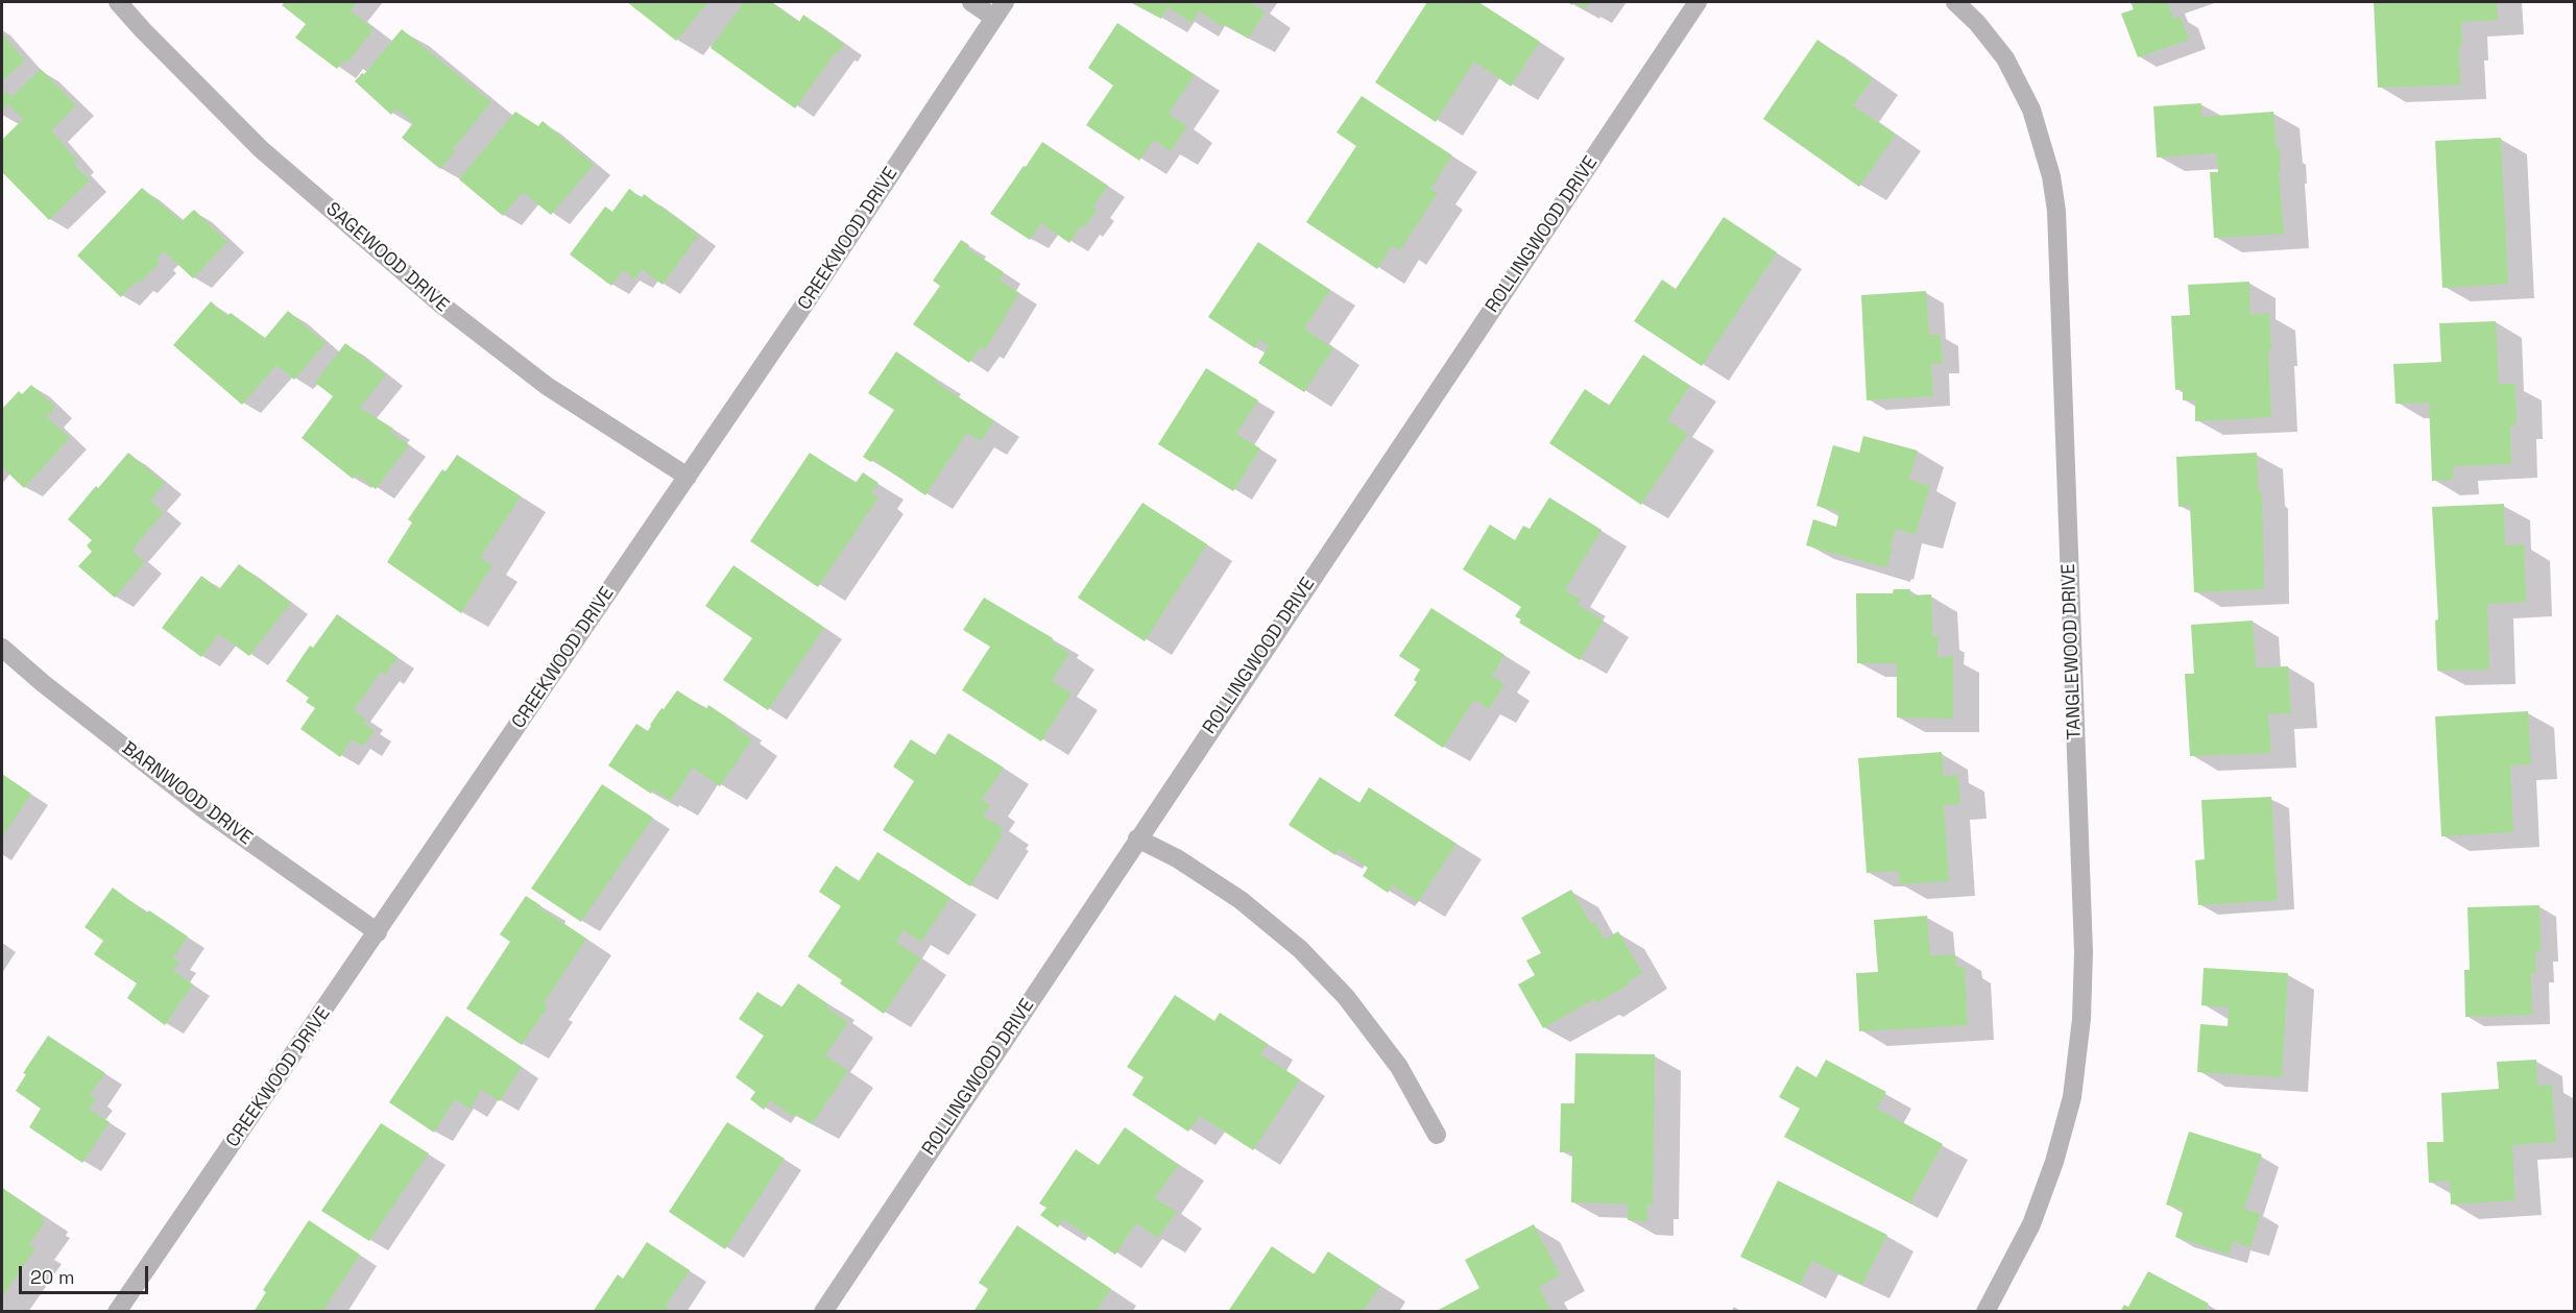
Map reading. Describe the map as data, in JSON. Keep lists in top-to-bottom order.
{
  "streets": {
    "street": [
      "ROLLINGWOOD DRIVE",
      "CREEKWOOD DRIVE",
      "SAGEWOOD DRIVE",
      "TANGLEWOOD DRIVE",
      "BARNWOOD DRIVE"
    ]
  },
  "crossings": [
    ["CREEKWOOD DRIVE", "SAGEWOOD DRIVE"],
    ["CREEKWOOD DRIVE", "BARNWOOD DRIVE"]
  ],
  "scale_bar": "20 m"
}
